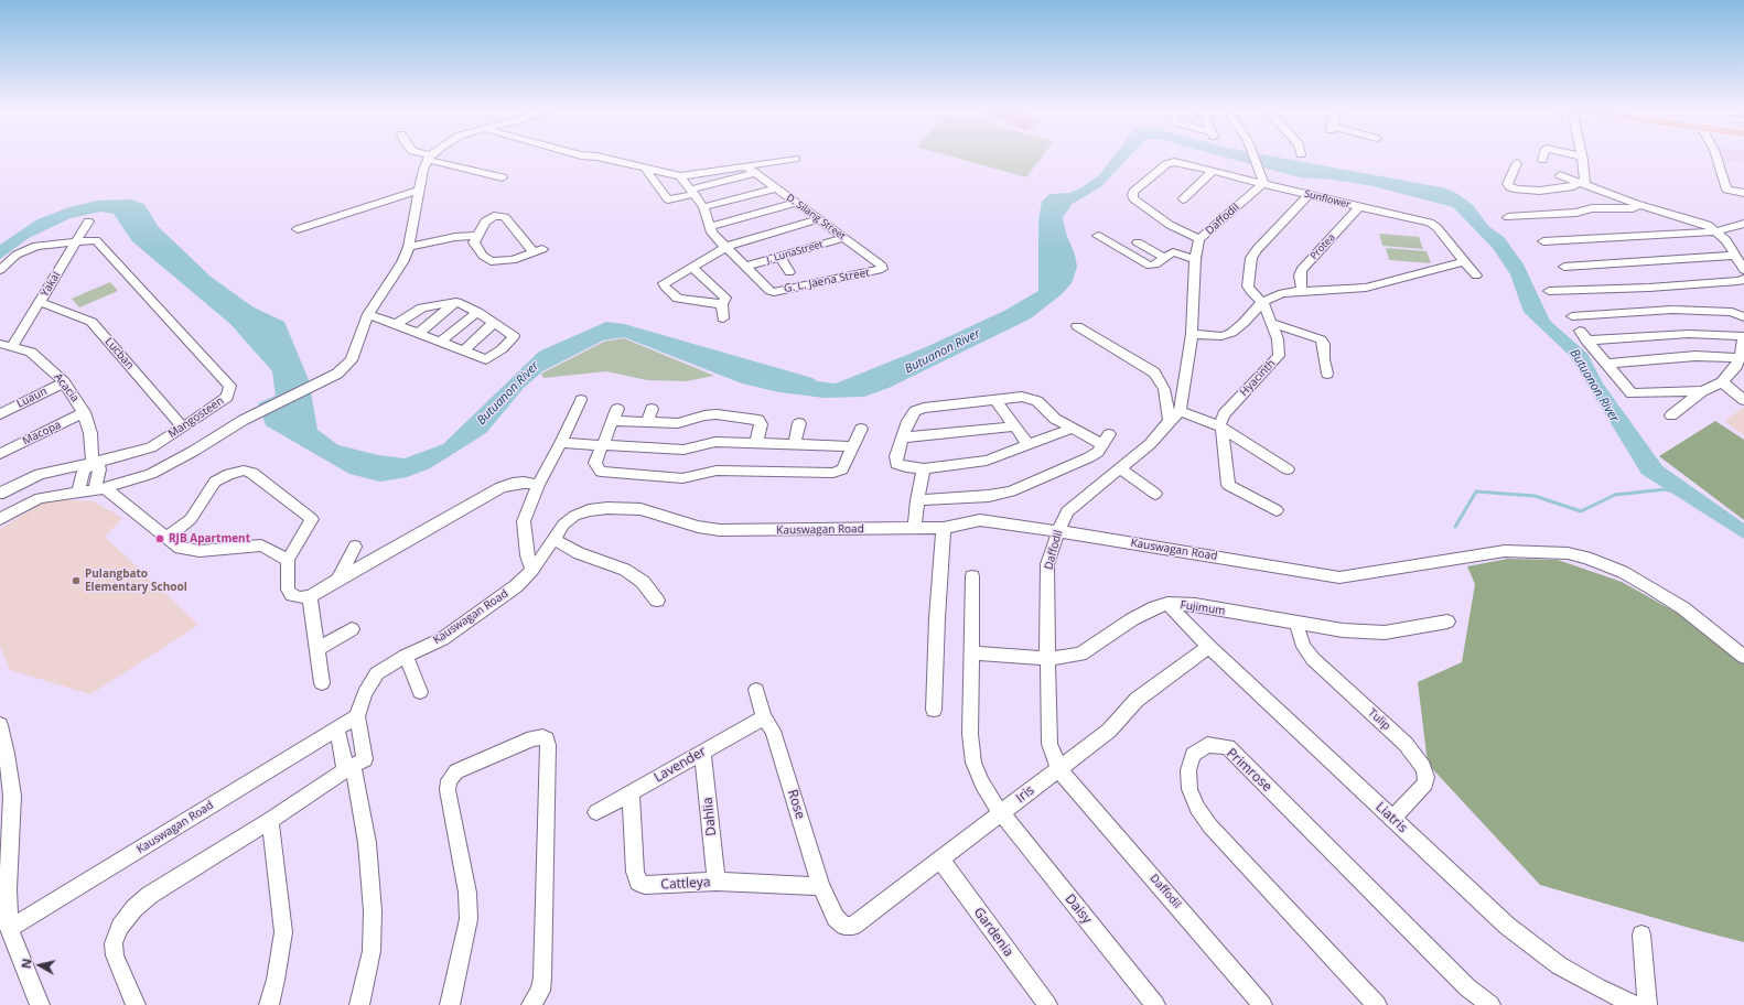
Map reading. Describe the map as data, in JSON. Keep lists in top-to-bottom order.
{
  "streets": {
    "street": [
      "Sunflower",
      "D. Silang Street",
      "Daffodil",
      "Protea",
      "J. LunaStreet",
      "G. L. Jaena Street",
      "Yakal",
      "Lucban",
      "Hyacinth",
      "Acacia",
      "Luaun",
      "Mangosteen",
      "Macopa",
      "Kauswagan Road",
      "Fujimum",
      "Tulip",
      "Lavender",
      "Primrose",
      "Iris",
      "Rose",
      "Dahlia",
      "Liatris",
      "Cattleya",
      "Daisy",
      "Gardenia"
    ]
  },
  "crossings": [
    ["Sunflower", "Daffodil"],
    ["Sunflower", "Protea"],
    ["Sunflower", "Hyacinth"],
    ["D. Silang Street", "J. LunaStreet"],
    ["D. Silang Street", "G. L. Jaena Street"],
    ["Daffodil", "Kauswagan Road"],
    ["Daffodil", "Fujimum"],
    ["Daffodil", "Iris"],
    ["J. LunaStreet", "G. L. Jaena Street"],
    ["Yakal", "Lucban"],
    ["Yakal", "Acacia"],
    ["Yakal", "Mangosteen"],
    ["Lucban", "Mangosteen"],
    ["Acacia", "Luaun"],
    ["Acacia", "Mangosteen"],
    ["Acacia", "Macopa"],
    ["Fujimum", "Tulip"],
    ["Fujimum", "Liatris"],
    ["Fujimum", "Daisy"],
    ["Tulip", "Liatris"],
    ["Lavender", "Rose"],
    ["Lavender", "Dahlia"],
    ["Lavender", "Cattleya"],
    ["Iris", "Rose"],
    ["Iris", "Liatris"],
    ["Iris", "Daisy"],
    ["Iris", "Gardenia"],
    ["Rose", "Cattleya"],
    ["Dahlia", "Cattleya"]
  ],
  "water": ["Butuanon River"],
  "places": ["RJB Apartment", "Pulangbato Elementary School"],
  "north": "left"
}
